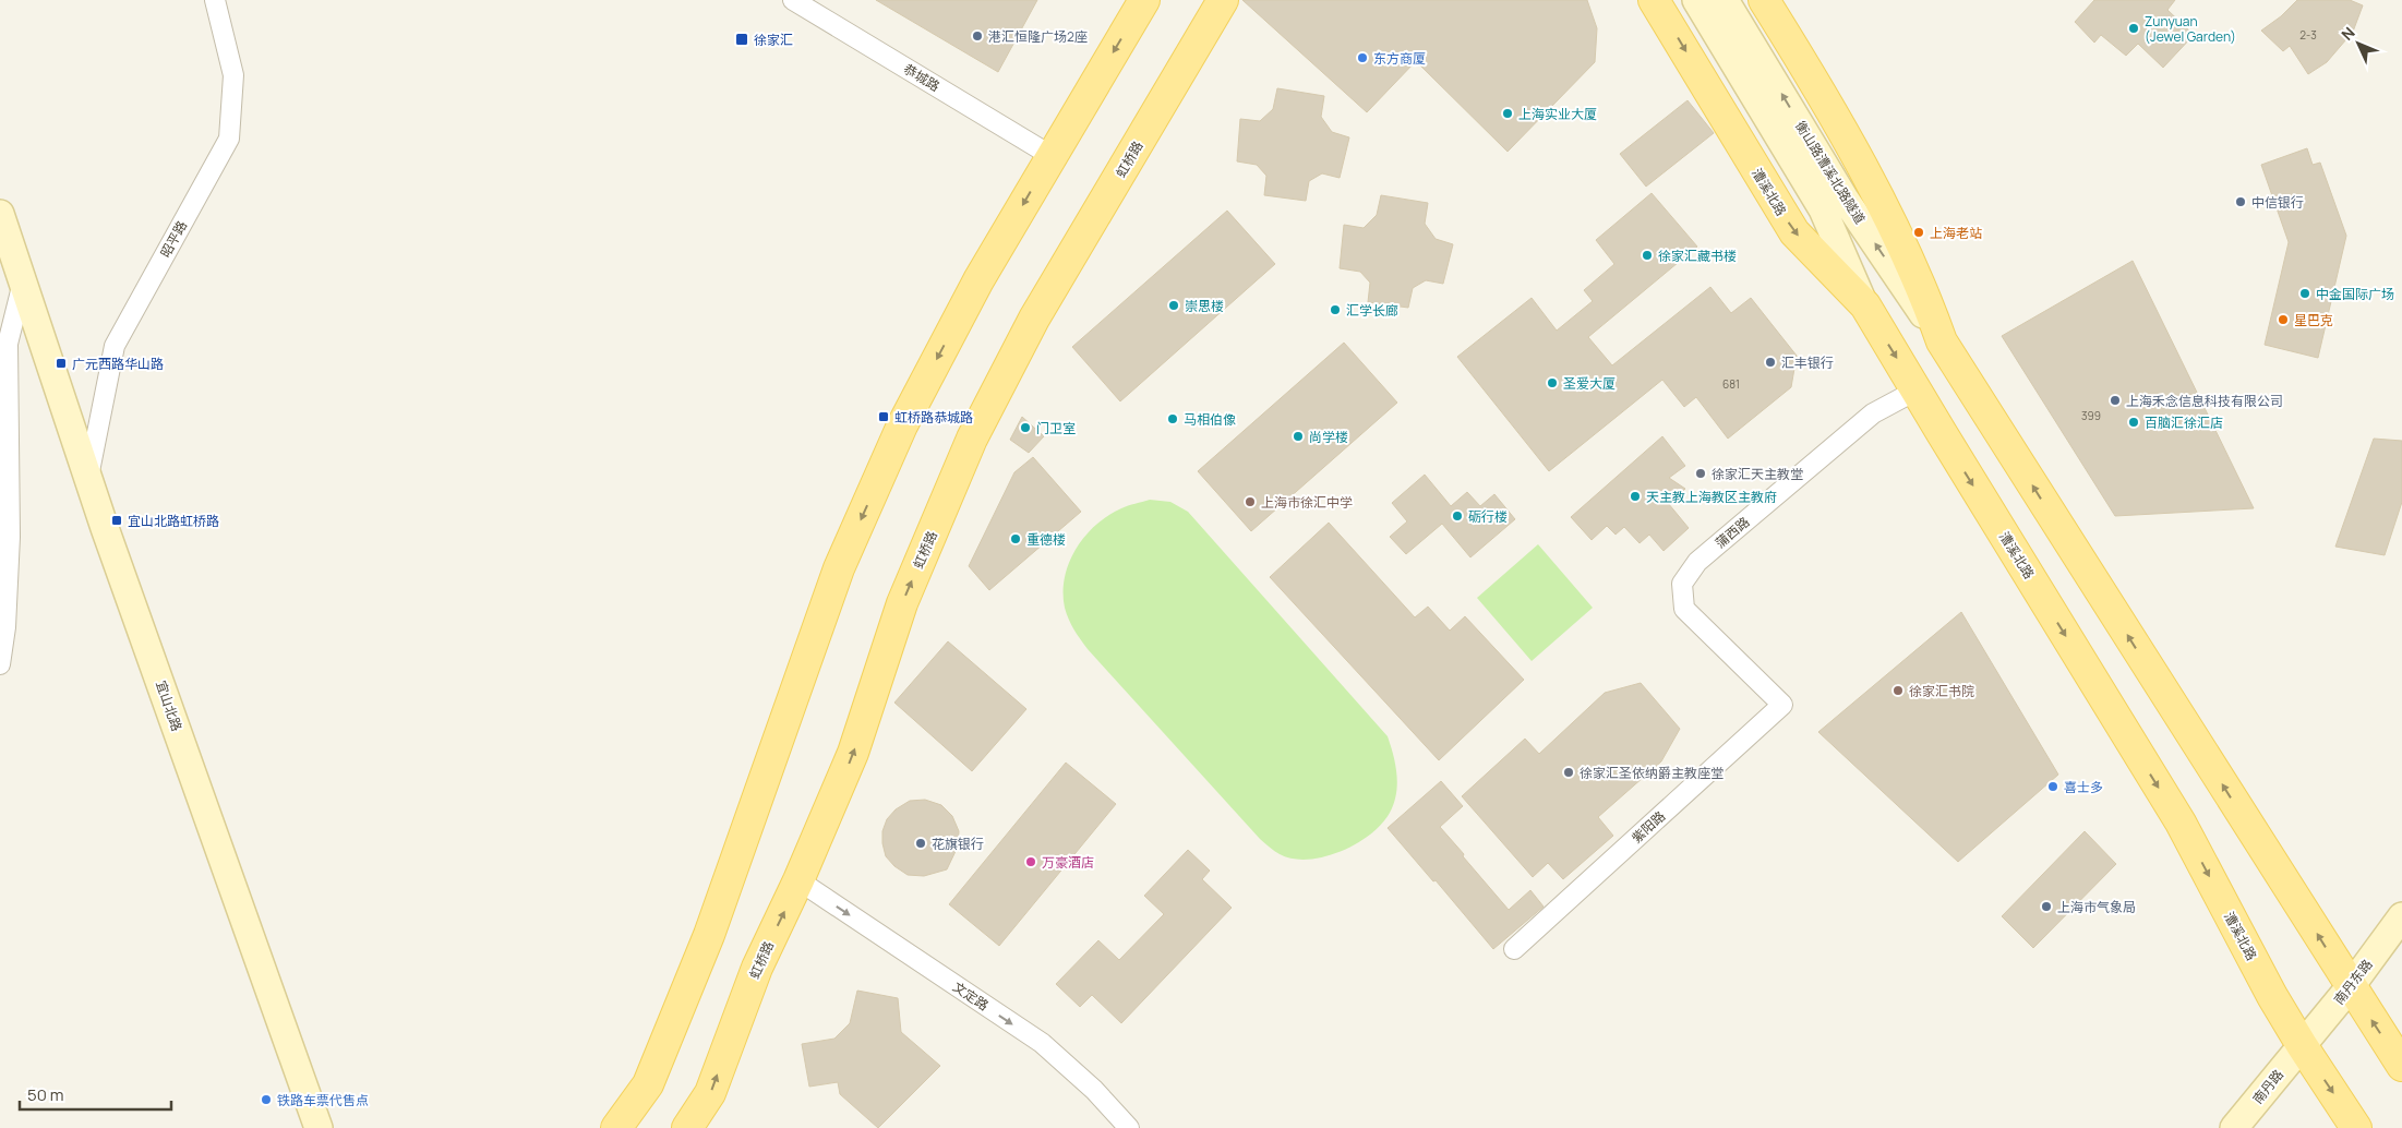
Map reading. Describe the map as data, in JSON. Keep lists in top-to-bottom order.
{
  "streets": {
    "main road": [
      "虹桥路",
      "衡山路漕溪北路隧道",
      "漕溪北路",
      "宜山北路",
      "南丹东路",
      "南丹路"
    ],
    "street": [
      "恭城路",
      "昭平路",
      "蒲西路",
      "紫阳路",
      "文定路"
    ]
  },
  "crossings": [
    ["虹桥路", "文定路"],
    ["衡山路漕溪北路隧道", "漕溪北路"],
    ["漕溪北路", "蒲西路"],
    ["漕溪北路", "南丹东路"],
    ["漕溪北路", "南丹路"],
    ["昭平路", "宜山北路"],
    ["蒲西路", "紫阳路"],
    ["南丹东路", "南丹路"]
  ],
  "one_way": ["文定路"],
  "places": {
    "other": [
      "Zunyuan (Jewel Garden)",
      "港汇恒隆广场2座",
      "东方商厦",
      "上海实业大厦",
      "中信银行",
      "上海老站",
      "徐家汇藏书楼",
      "中金国际广场",
      "崇思楼",
      "汇学长廊",
      "星巴克",
      "汇丰银行",
      "圣爱大厦",
      "上海禾念信息科技有限公司",
      "马相伯像",
      "百脑汇徐汇店",
      "门卫室",
      "尚学楼",
      "徐家汇天主教堂",
      "天主教上海教区主教府",
      "上海市徐汇中学",
      "砺行楼",
      "重德楼",
      "徐家汇书院",
      "徐家汇圣依纳爵主教座堂",
      "喜士多",
      "花旗银行",
      "万豪酒店",
      "上海市气象局",
      "铁路车票代售点"
    ],
    "transit": [
      "徐家汇",
      "广元西路华山路",
      "虹桥路恭城路",
      "宜山北路虹桥路"
    ]
  },
  "house_numbers": ["2-3", "681", "399"],
  "scale_bar": "50 m",
  "north": "top left"
}
